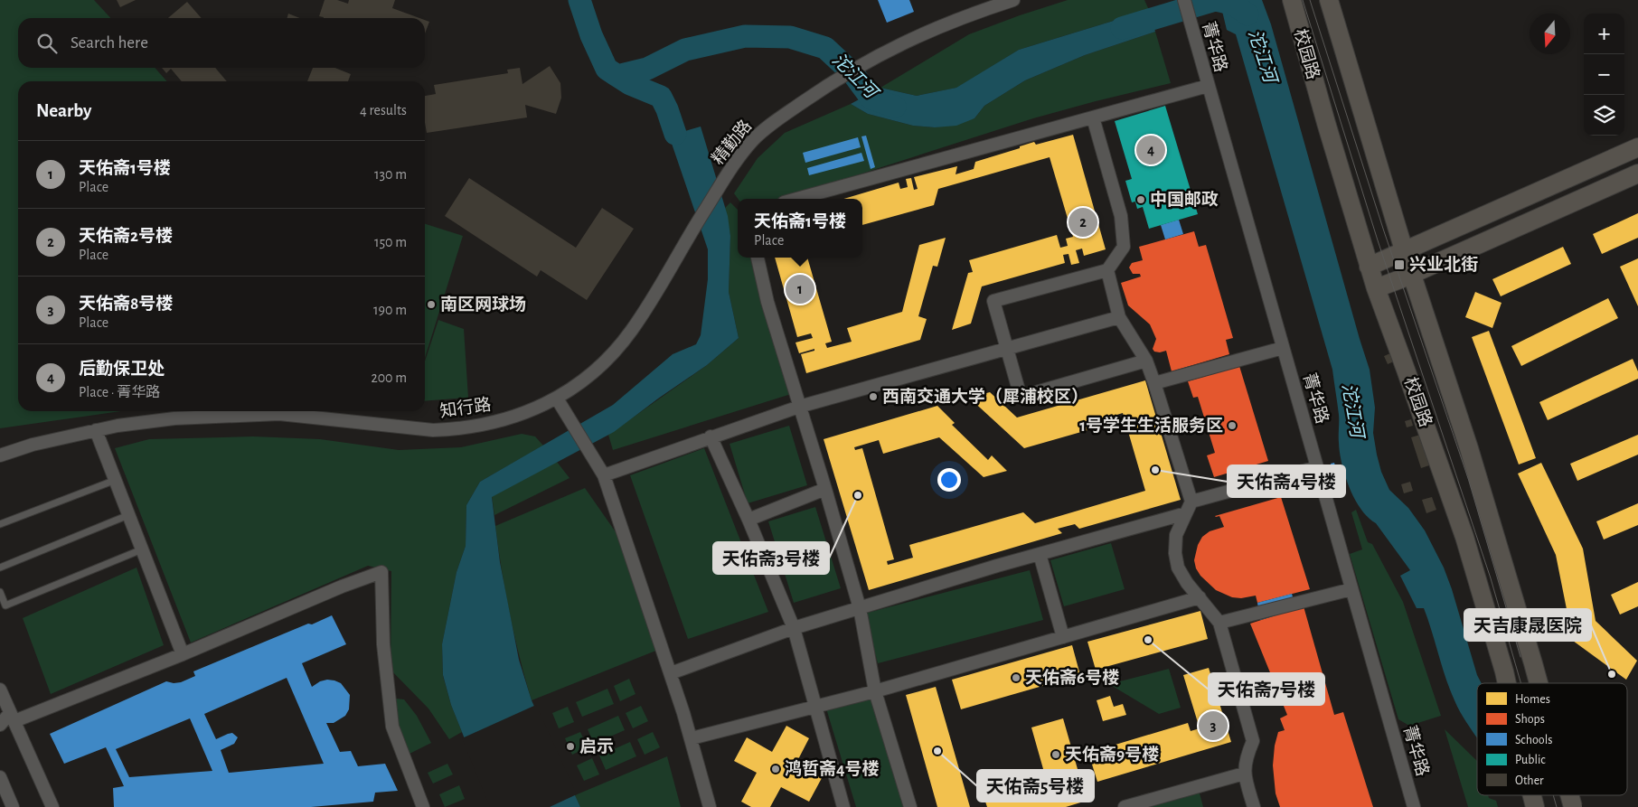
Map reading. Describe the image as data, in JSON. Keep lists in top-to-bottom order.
{
  "streets": {
    "street": [
      "菁华路",
      "校园路",
      "精勤路",
      "知行路"
    ]
  },
  "crossings": [
    ["精勤路", "知行路"]
  ],
  "water": ["沱江河"],
  "places": {
    "other": [
      "中国邮政",
      "南区网球场",
      "西南交通大学（犀浦校区）",
      "1号学生生活服务区",
      "天佑斋4号楼",
      "天佑斋3号楼",
      "天佑斋7号楼",
      "天吉康晟医院",
      "天佑斋6号楼",
      "启示",
      "天佑斋5号楼",
      "天佑斋9号楼",
      "鸿哲斋4号楼"
    ],
    "transit": ["兴业北街"]
  },
  "legend": [
    "Homes",
    "Shops",
    "Schools",
    "Public",
    "Other"
  ],
  "north": "bottom",
  "page": {
    "map_buttons": ["+", "−"],
    "search": "Search here",
    "heading": ["Nearby", "4 results"],
    "pins": [
      "4",
      "2",
      "1",
      "3"
    ],
    "list": [
      {
        "mark": "1",
        "name": "天佑斋1号楼",
        "note": "Place",
        "value": "130 m"
      },
      {
        "mark": "2",
        "name": "天佑斋2号楼",
        "note": "Place",
        "value": "150 m"
      },
      {
        "mark": "3",
        "name": "天佑斋8号楼",
        "note": "Place",
        "value": "190 m"
      },
      {
        "mark": "4",
        "name": "后勤保卫处",
        "note": "Place · 菁华路",
        "value": "200 m"
      }
    ],
    "popup": ["天佑斋1号楼", "Place"]
  }
}
